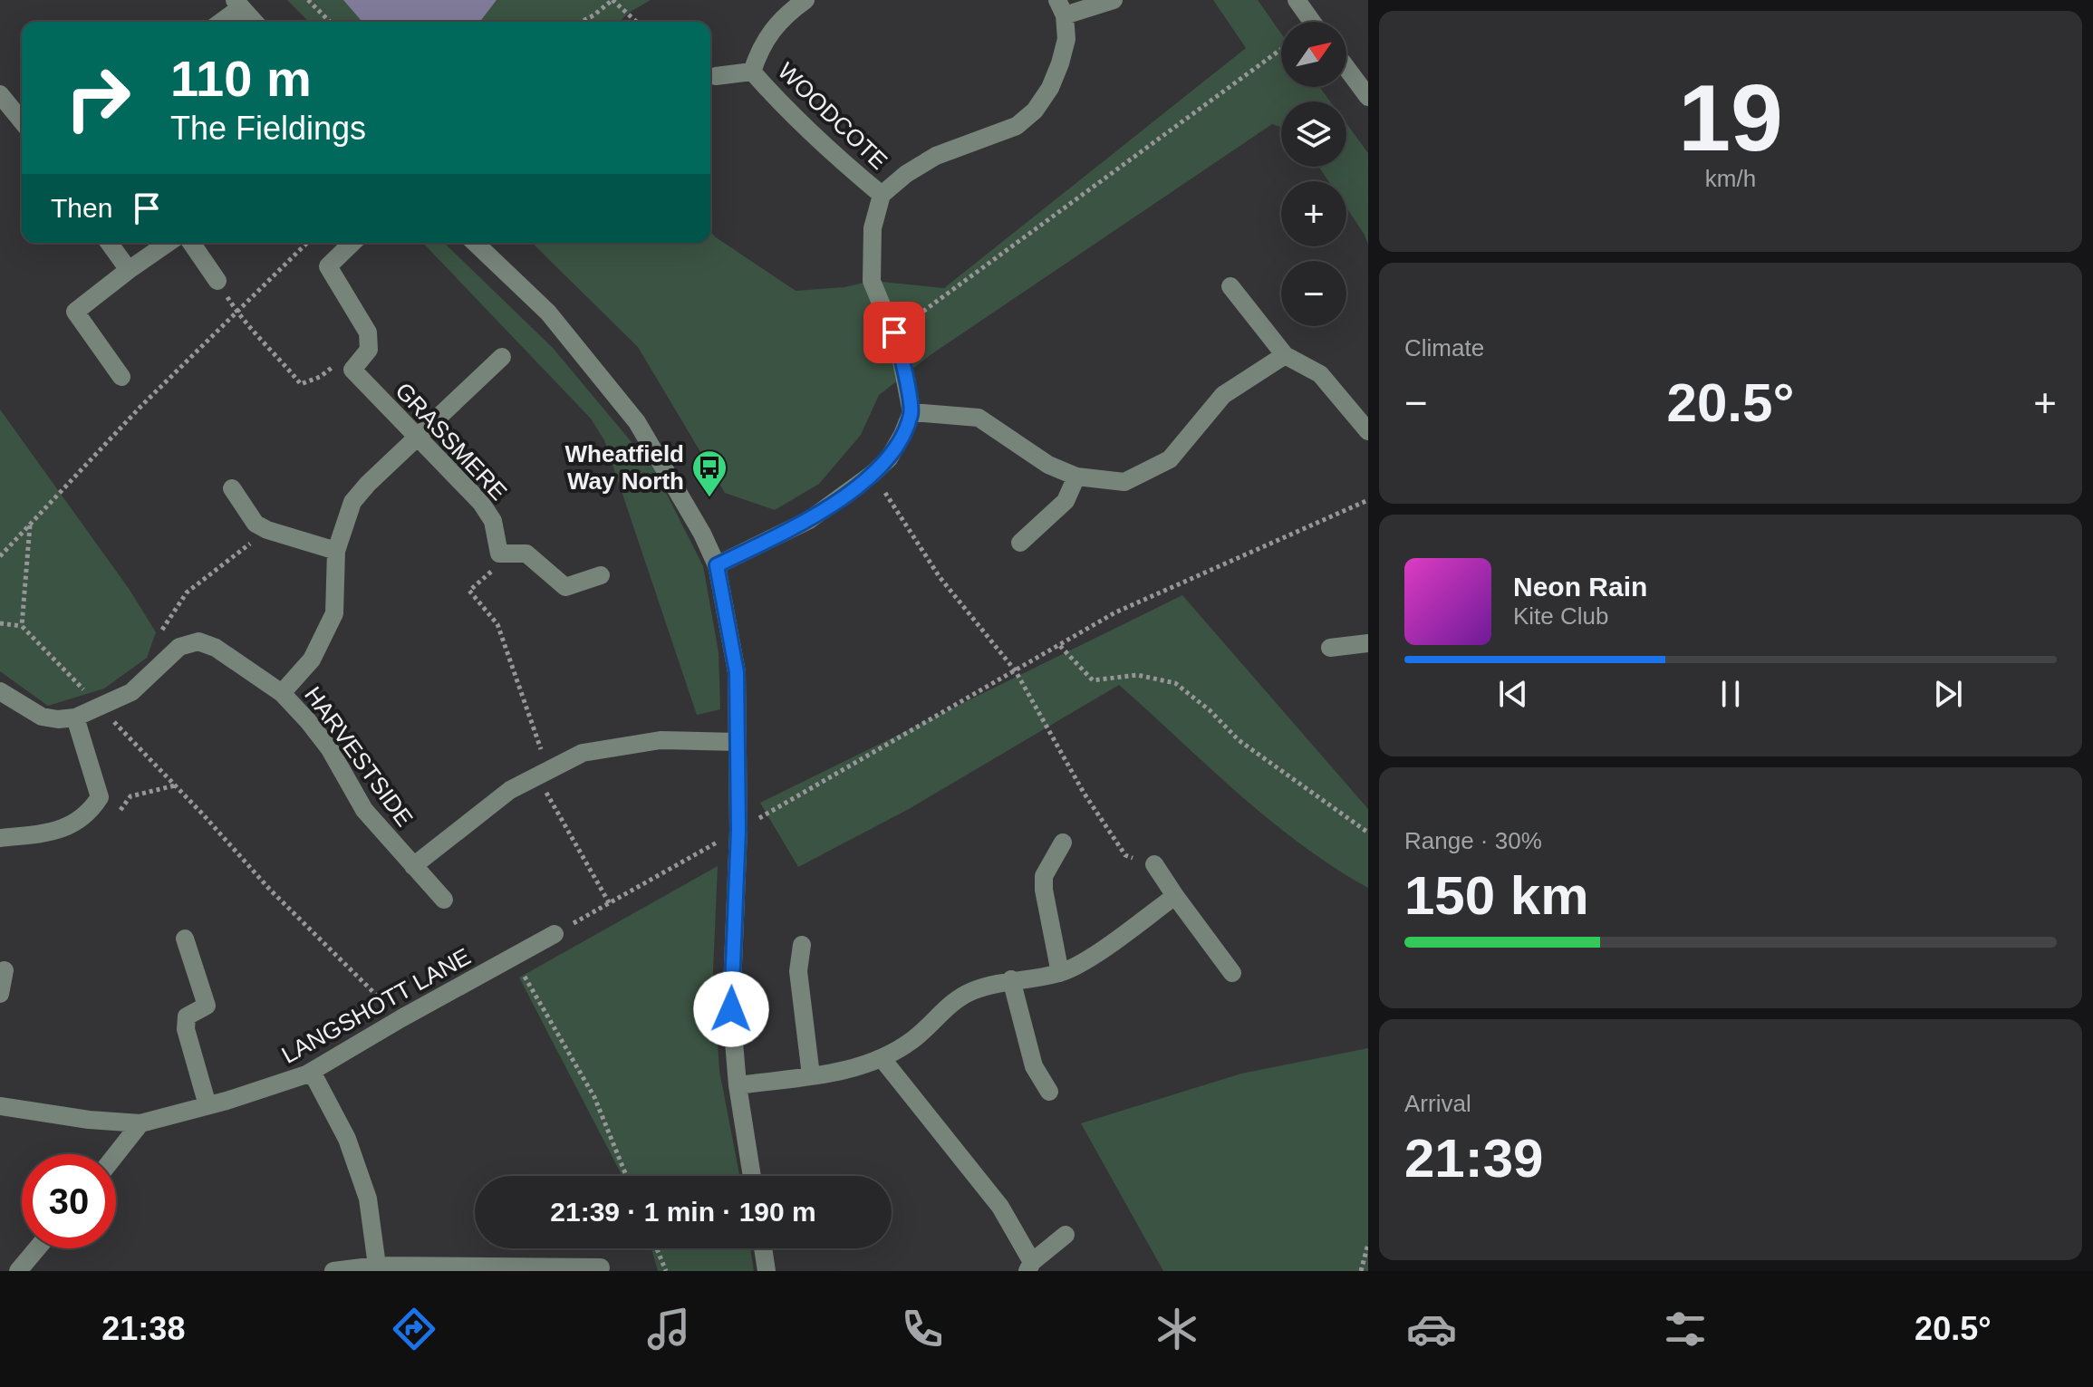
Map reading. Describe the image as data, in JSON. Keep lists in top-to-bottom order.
{
  "streets": {
    "street": [
      "WOODCOTE",
      "GRASSMERE",
      "HARVESTSIDE",
      "LANGSHOTT LANE"
    ]
  },
  "places": {
    "bus stop": ["Wheatfield Way North"]
  },
  "north": "top right",
  "page": {
    "tile": [
      ["19", "km/h"],
      "Climate",
      ["Range · 30%", "150 km"],
      ["Arrival", "21:39"]
    ],
    "map_buttons": ["+", "−"],
    "turn": ["110 m", "The Fieldings"],
    "then": "Then",
    "heat": ["−", "20.5°", "+"],
    "song": ["Neon Rain", "Kite Club"],
    "limit": "30",
    "trip": "21:39 · 1 min · 190 m",
    "tabs": ["21:38", "20.5°"]
  }
}
